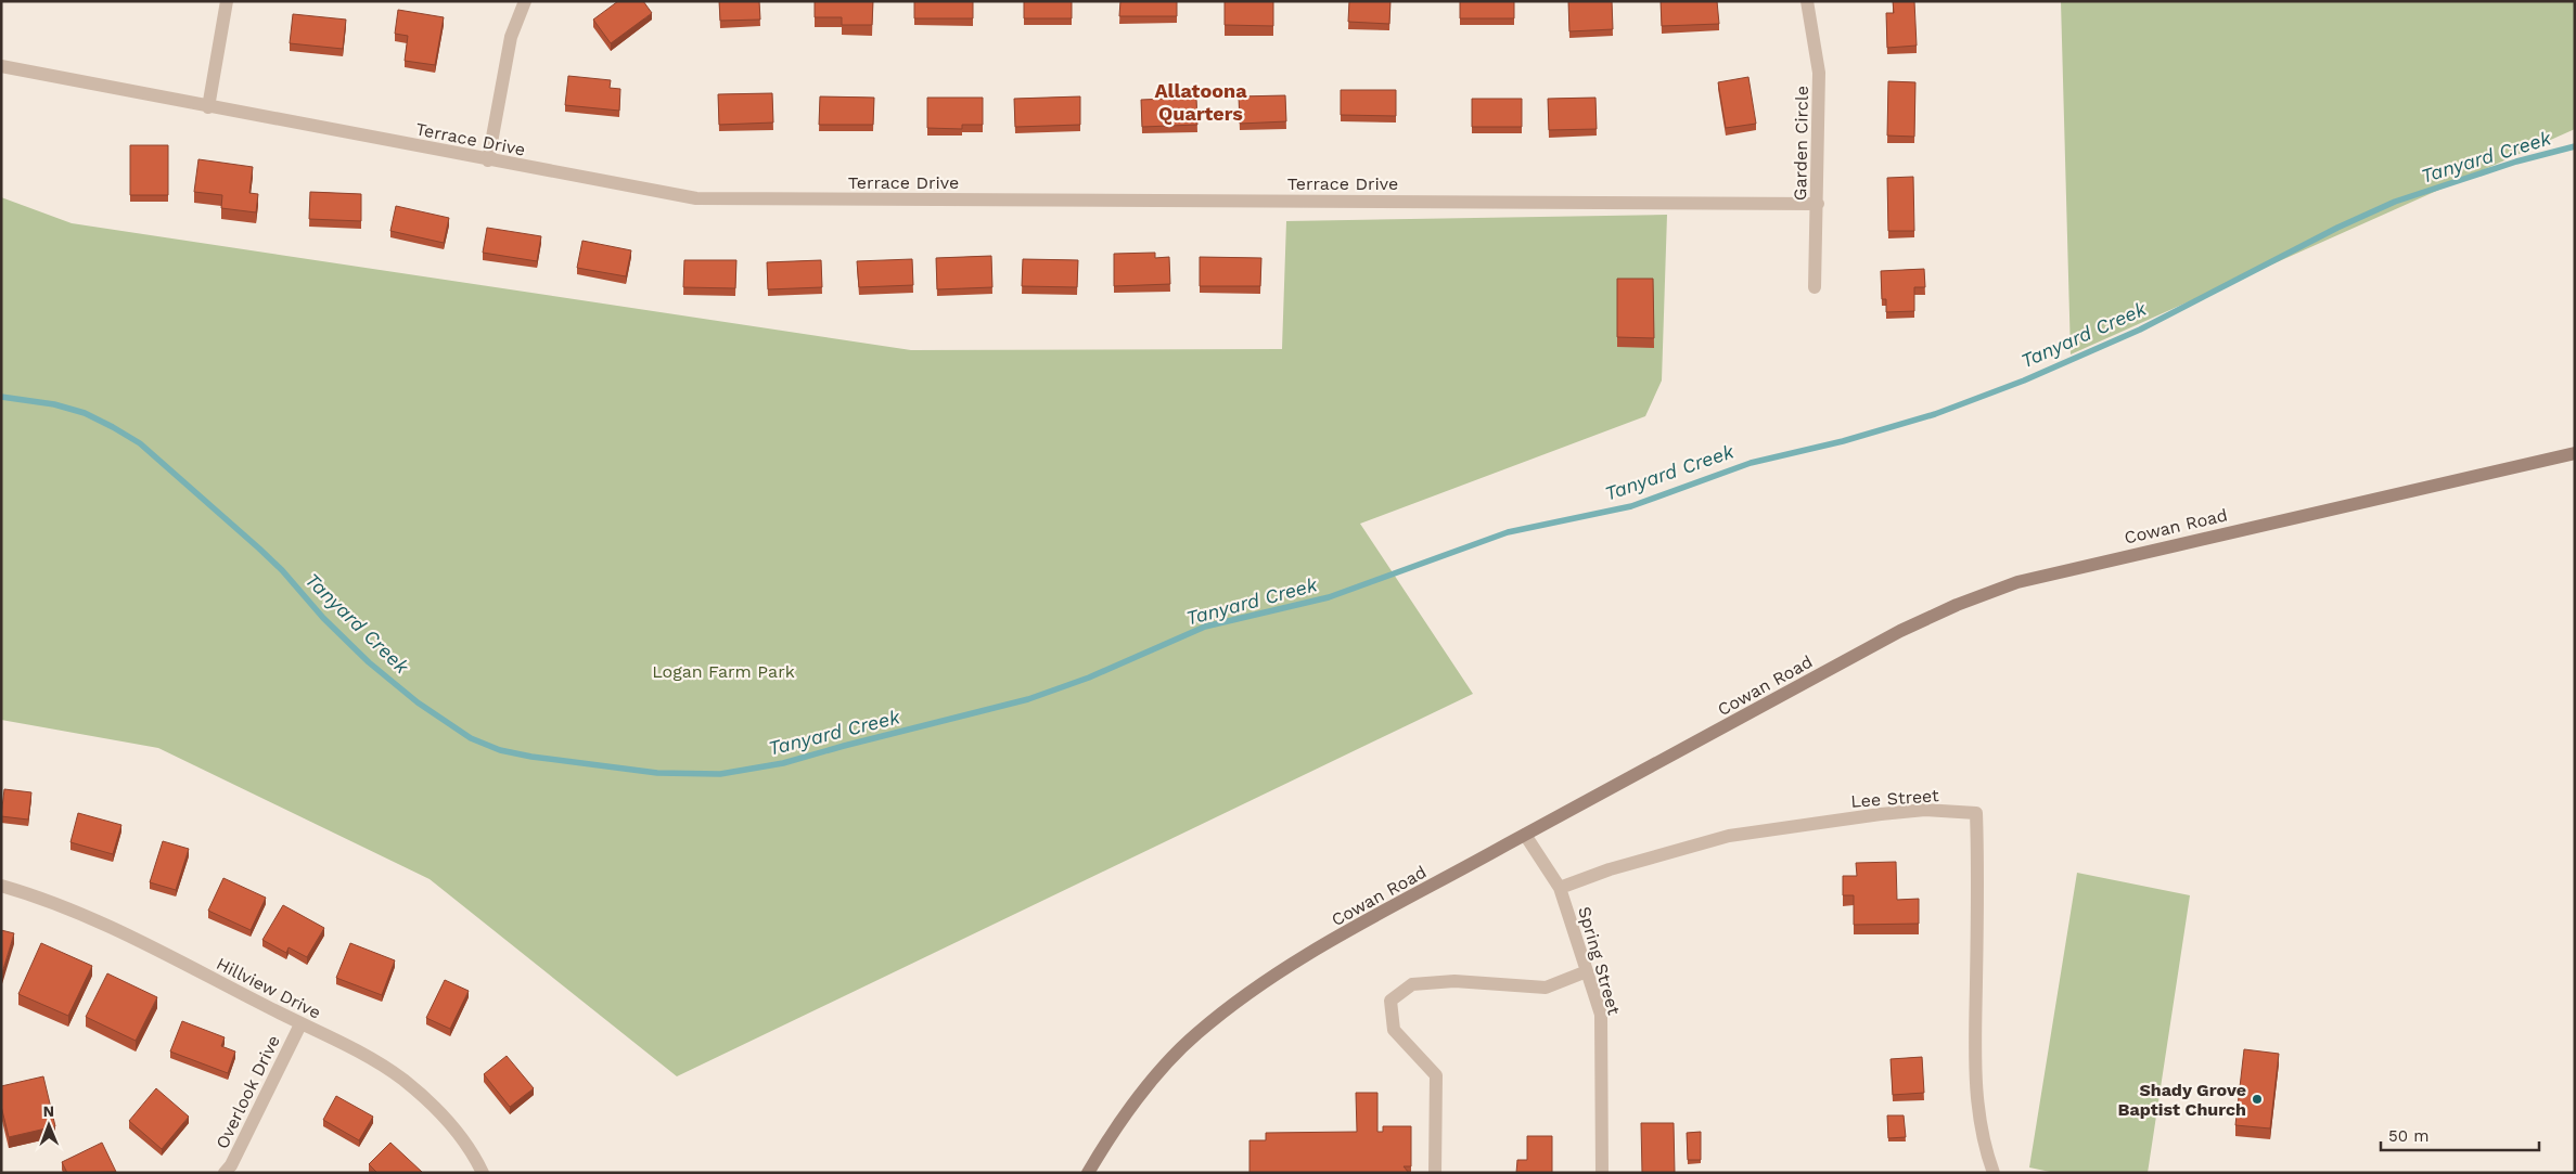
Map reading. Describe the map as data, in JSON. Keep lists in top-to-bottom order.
{
  "streets": {
    "main road": ["Cowan Road"],
    "street": [
      "Terrace Drive",
      "Garden Circle",
      "Lee Street",
      "Spring Street",
      "Hillview Drive",
      "Overlook Drive"
    ]
  },
  "crossings": [
    ["Terrace Drive", "Garden Circle"],
    ["Cowan Road", "Spring Street"],
    ["Lee Street", "Spring Street"],
    ["Hillview Drive", "Overlook Drive"]
  ],
  "districts": ["Allatoona Quarters"],
  "water": ["Tanyard Creek"],
  "parks": ["Logan Farm Park"],
  "places": ["Shady Grove Baptist Church"],
  "scale_bar": "50 m",
  "north": "top"
}
